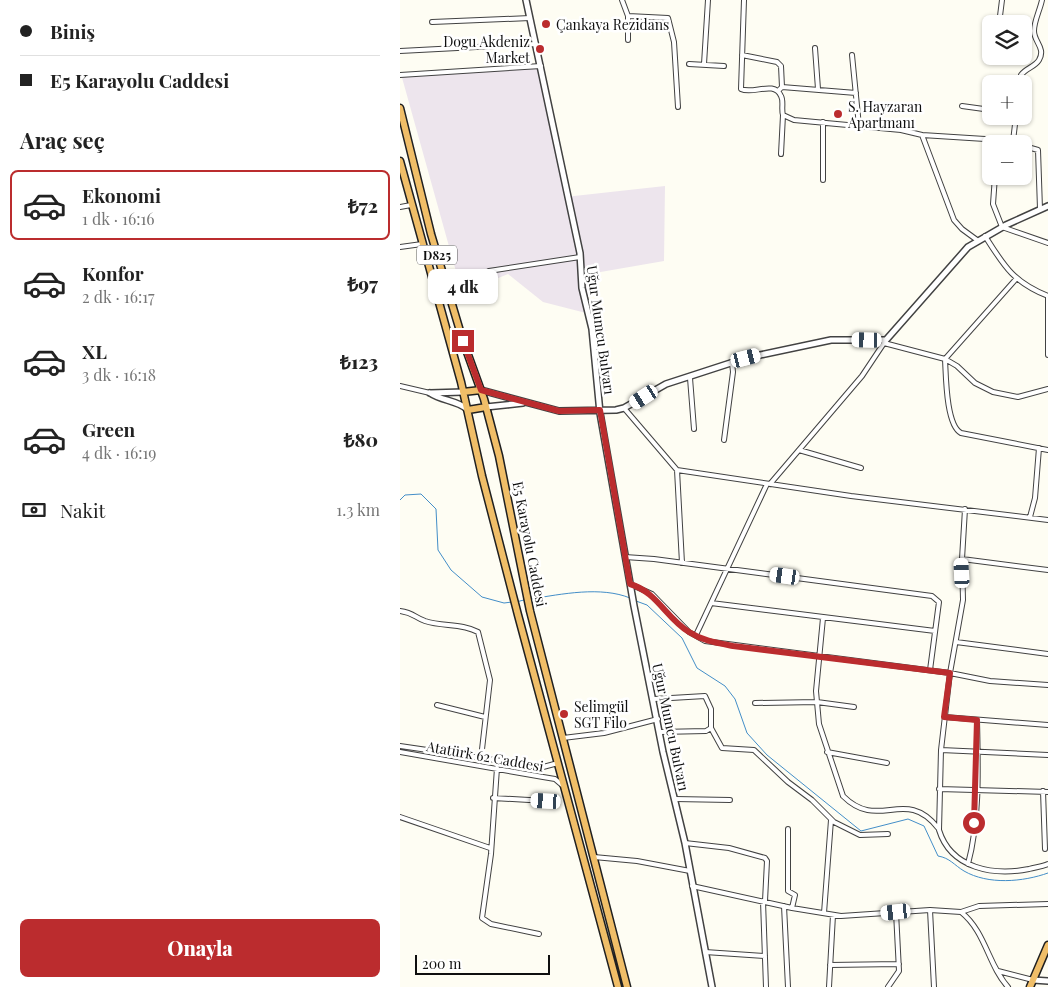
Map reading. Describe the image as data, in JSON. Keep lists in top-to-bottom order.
{
  "streets": {
    "highway": ["D825", "E5 Karayolu Caddesi"],
    "street": ["Uğur Mumcu Bulvarı", "Atatürk 62 Caddesi"]
  },
  "crossings": [
    ["E5 Karayolu Caddesi", "Atatürk 62 Caddesi"]
  ],
  "places": [
    "Çankaya Rezidans",
    "Dogu Akdeniz Market",
    "S. Hayzaran Apartmanı",
    "Selimgül SGT Filo"
  ],
  "scale_bar": "200 m",
  "page": {
    "banner": ["Biniş", "E5 Karayolu Caddesi"],
    "map_buttons": ["+", "−"],
    "heading": "Araç seç",
    "list": [
      {
        "name": "Ekonomi",
        "note": "1 dk · 16:16",
        "value": "₺72"
      },
      {
        "name": "Konfor",
        "note": "2 dk · 16:17",
        "value": "₺97"
      },
      {
        "name": "XL",
        "note": "3 dk · 16:18",
        "value": "₺123"
      },
      {
        "name": "Green",
        "note": "4 dk · 16:19",
        "value": "₺80"
      }
    ],
    "bubble": "4 dk",
    "pay": ["Nakit", "1.3 km"],
    "buttons": "Onayla",
    "scale": "200 m"
  }
}
